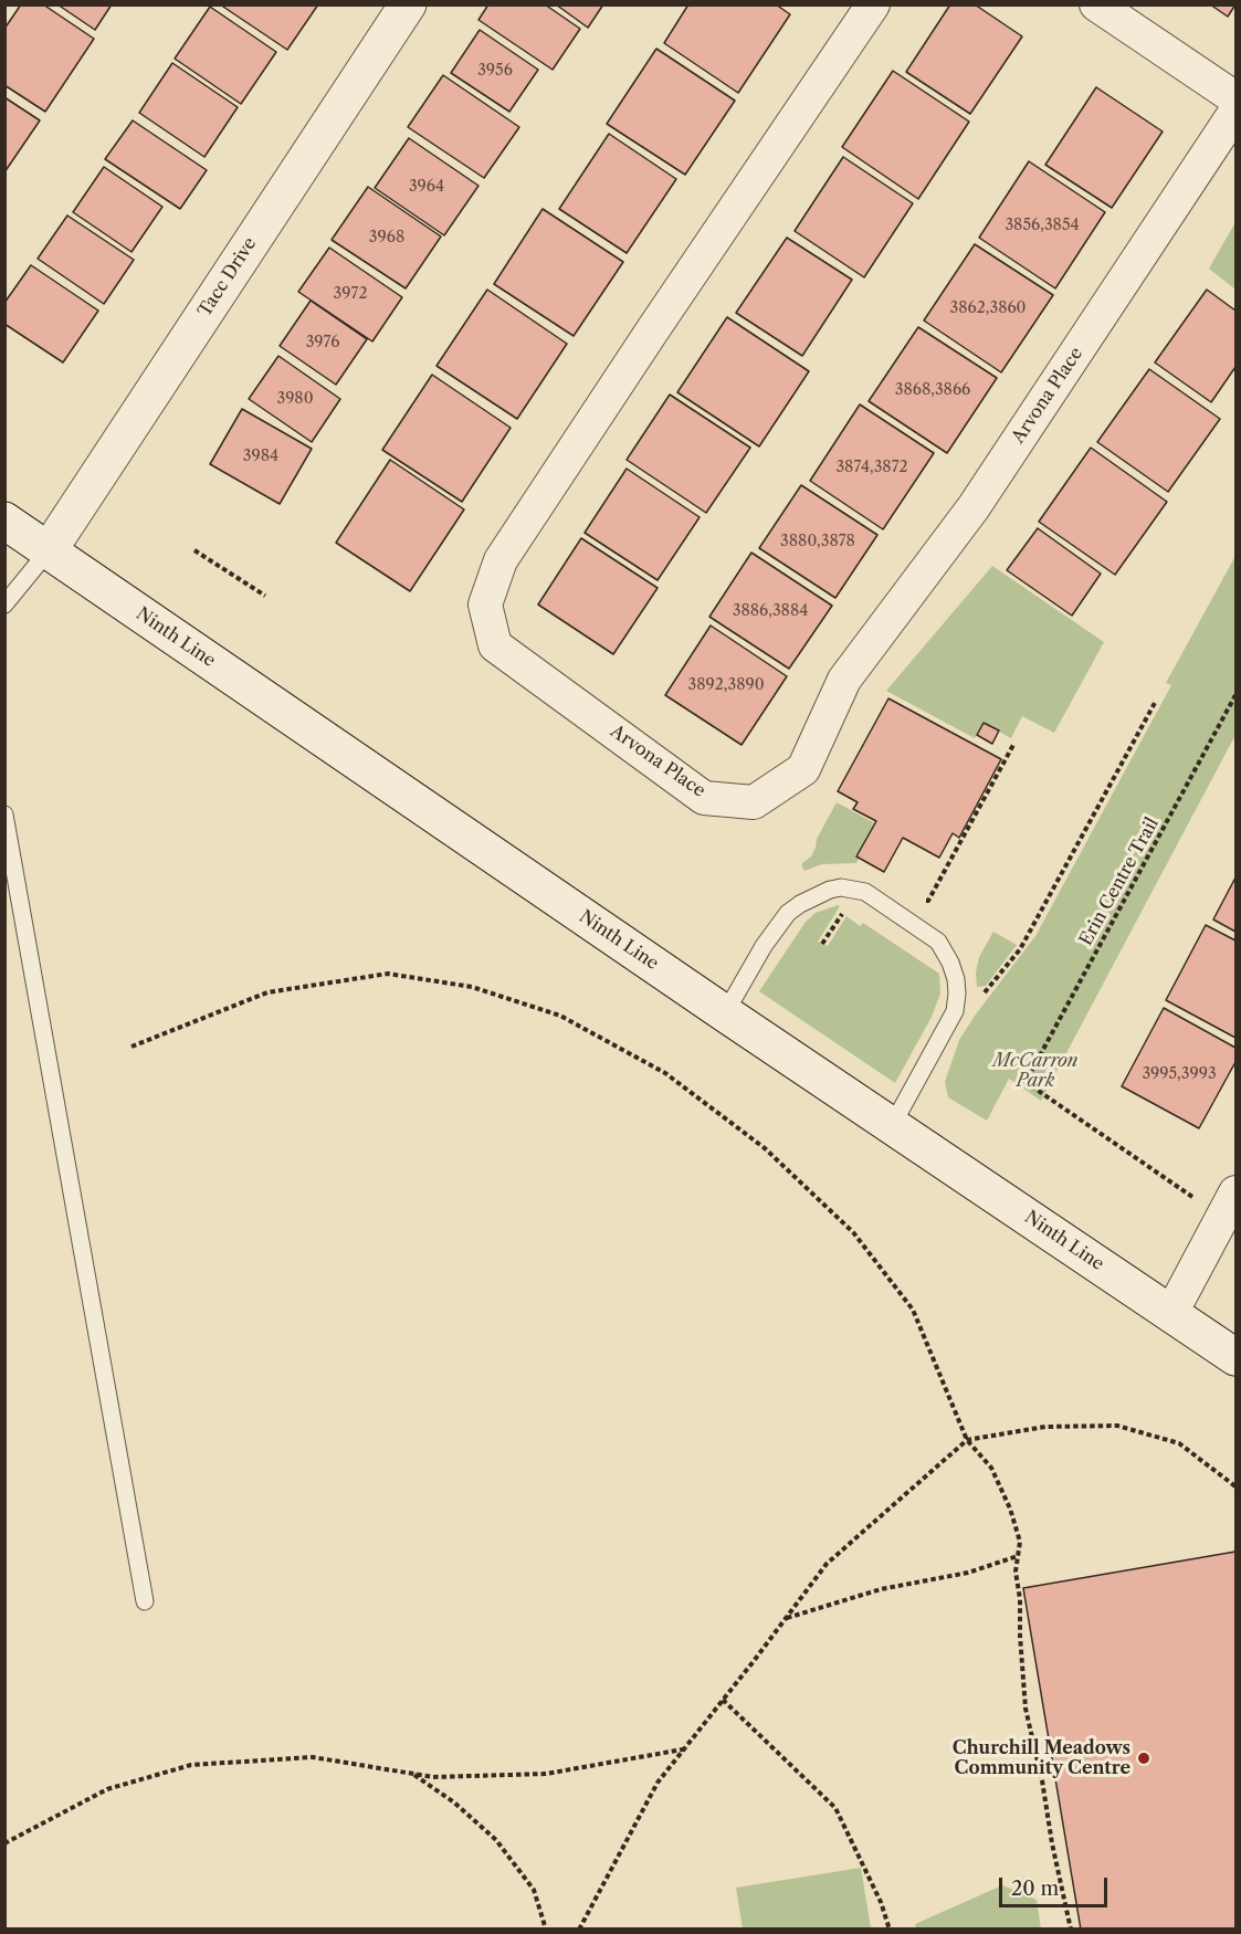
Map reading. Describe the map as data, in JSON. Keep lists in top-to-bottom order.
{
  "streets": {
    "main road": ["Tacc Drive", "Ninth Line"],
    "street": ["Arvona Place"],
    "path": ["Erin Centre Trail"]
  },
  "crossings": [
    ["Tacc Drive", "Ninth Line"]
  ],
  "parks": ["McCarron Park"],
  "places": ["Churchill Meadows Community Centre"],
  "house_numbers": [
    "3956",
    "3964",
    "3856,3854",
    "3968",
    "3972",
    "3862,3860",
    "3976",
    "3868,3866",
    "3980",
    "3984",
    "3874,3872",
    "3880,3878",
    "3886,3884",
    "3892,3890",
    "3995,3993"
  ],
  "scale_bar": "20 m"
}
